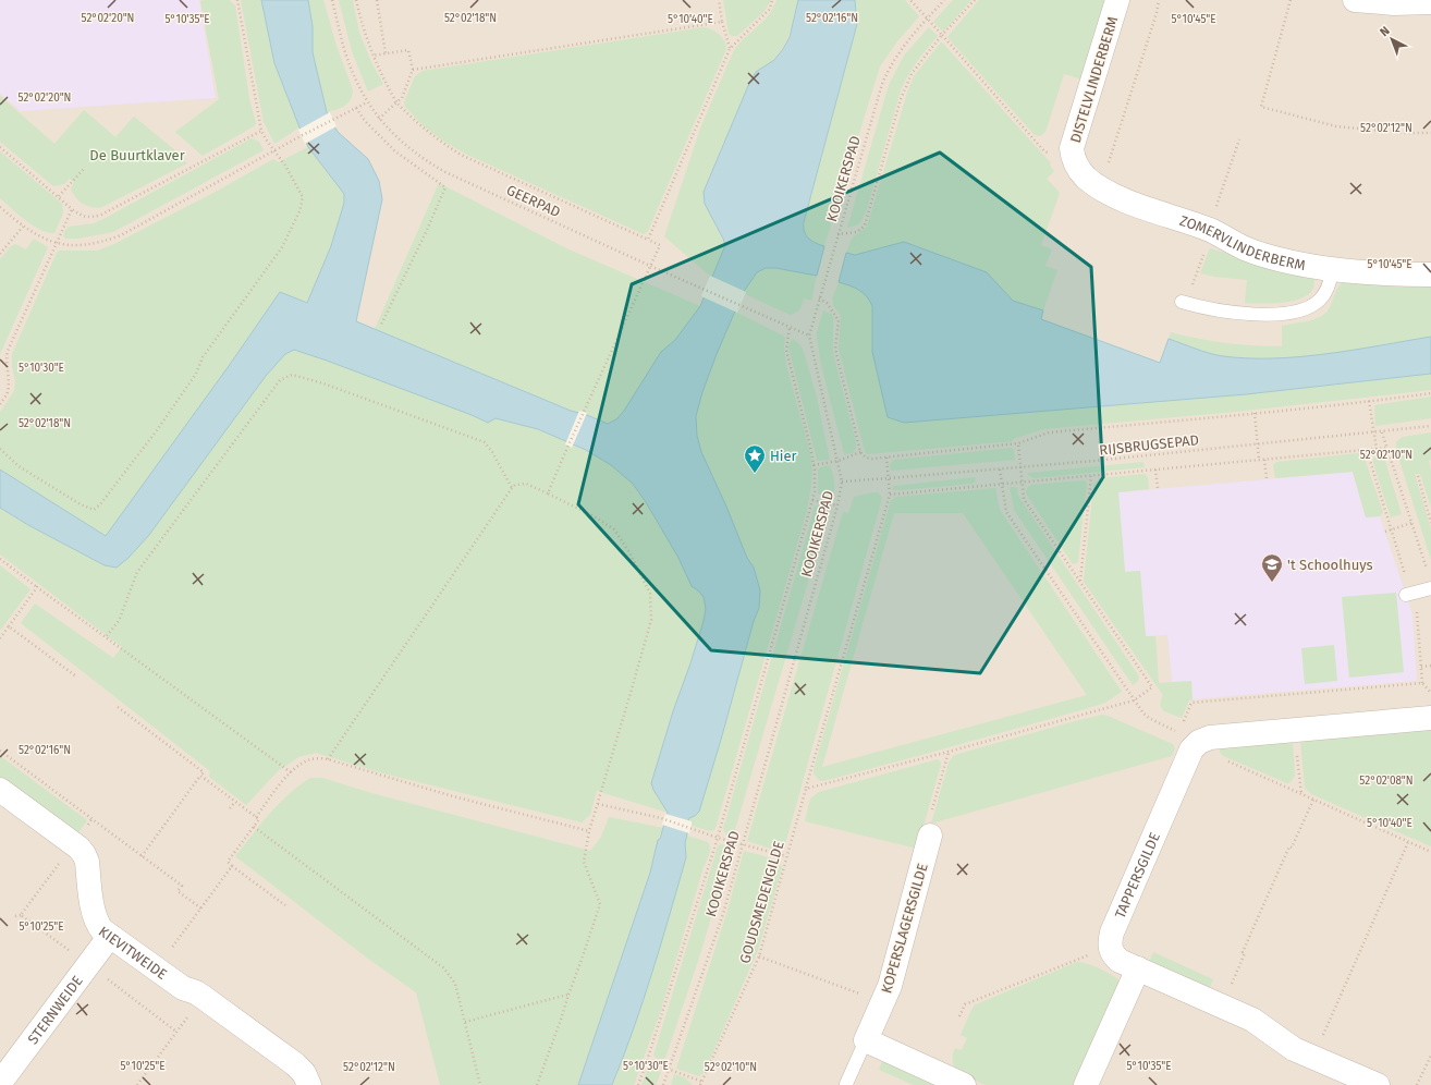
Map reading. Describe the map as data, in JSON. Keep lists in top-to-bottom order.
{
  "streets": {
    "street": [
      "DISTELVLINDERBERM",
      "ZOMERVLINDERBERM",
      "TAPPERSGILDE",
      "KOPERSLAGERSGILDE",
      "KIEVITWEIDE",
      "STERNWEIDE"
    ],
    "path": [
      "KOOIKERSPAD",
      "GEERPAD",
      "RIJSBRUGSEPAD",
      "GOUDSMEDENGILDE"
    ]
  },
  "crossings": [
    ["DISTELVLINDERBERM", "ZOMERVLINDERBERM"],
    ["KOOIKERSPAD", "GEERPAD"],
    ["KOOIKERSPAD", "RIJSBRUGSEPAD"],
    ["RIJSBRUGSEPAD", "GOUDSMEDENGILDE"],
    ["KIEVITWEIDE", "STERNWEIDE"]
  ],
  "parks": ["De Buurtklaver"],
  "places": {
    "place": ["Hier"],
    "school or university": ["'t Schoolhuys"]
  },
  "north": "top left",
  "coordinates": [
    "52°02'18\"N",
    "52°02'20\"N",
    "52°02'16\"N",
    "5°10'35\"E",
    "5°10'45\"E",
    "5°10'40\"E",
    "52°02'12\"N",
    "5°10'30\"E",
    "52°02'10\"N",
    "52°02'08\"N",
    "5°10'25\"E"
  ]
}
